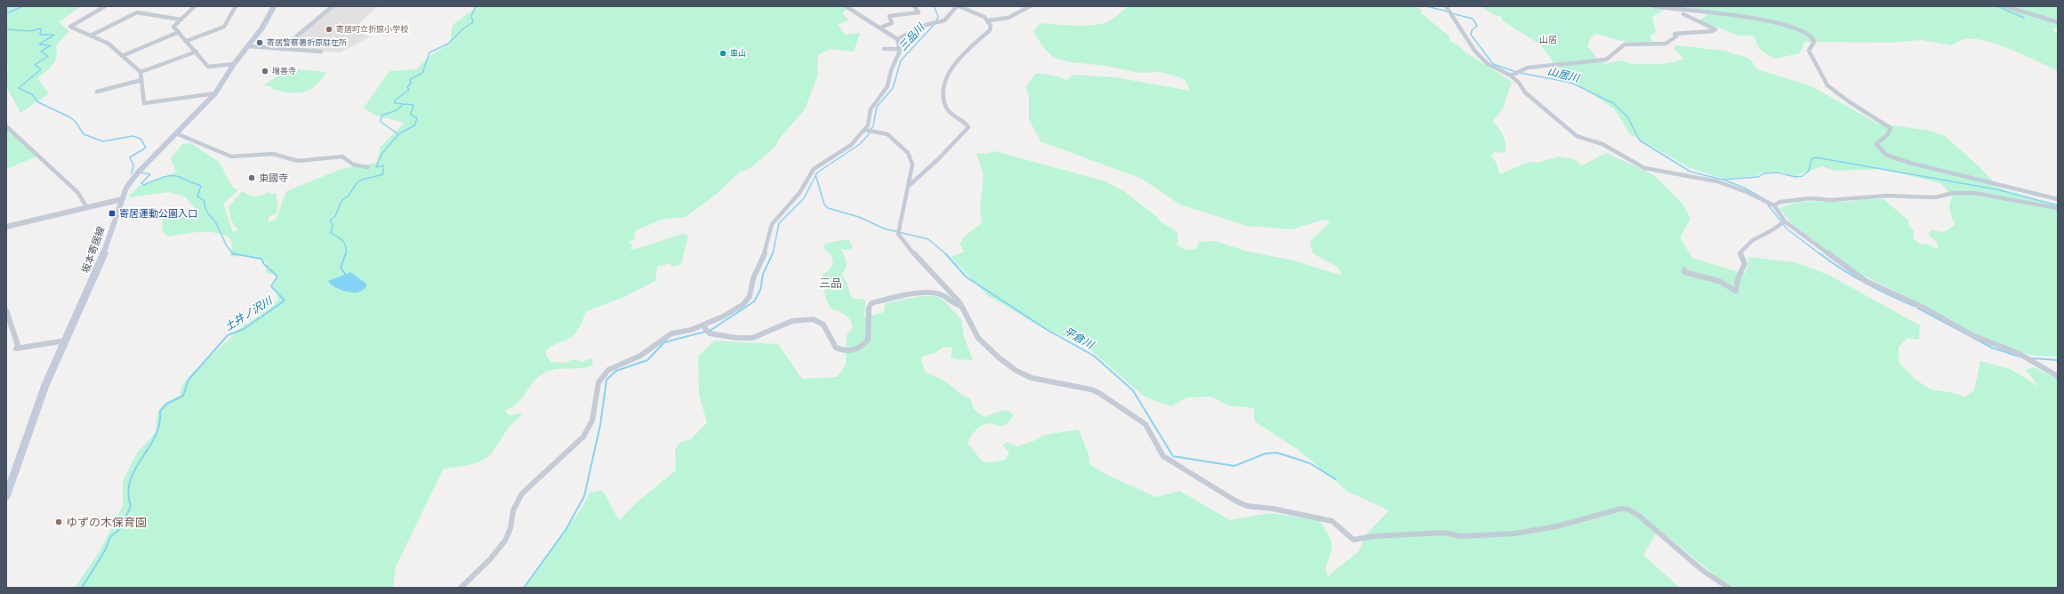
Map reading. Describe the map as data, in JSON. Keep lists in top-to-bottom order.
{
  "streets": {
    "main road": ["坂本寄居線"]
  },
  "districts": ["山居", "三品"],
  "water": [
    "三品川",
    "山居川",
    "土井ノ沢川",
    "平倉川"
  ],
  "places": {
    "other": [
      "寄居町立折原小学校",
      "寄居警察署折原駐在所",
      "車山",
      "増善寺",
      "東國寺",
      "ゆずの木保育園"
    ],
    "transit": ["寄居運動公園入口"]
  }
}
